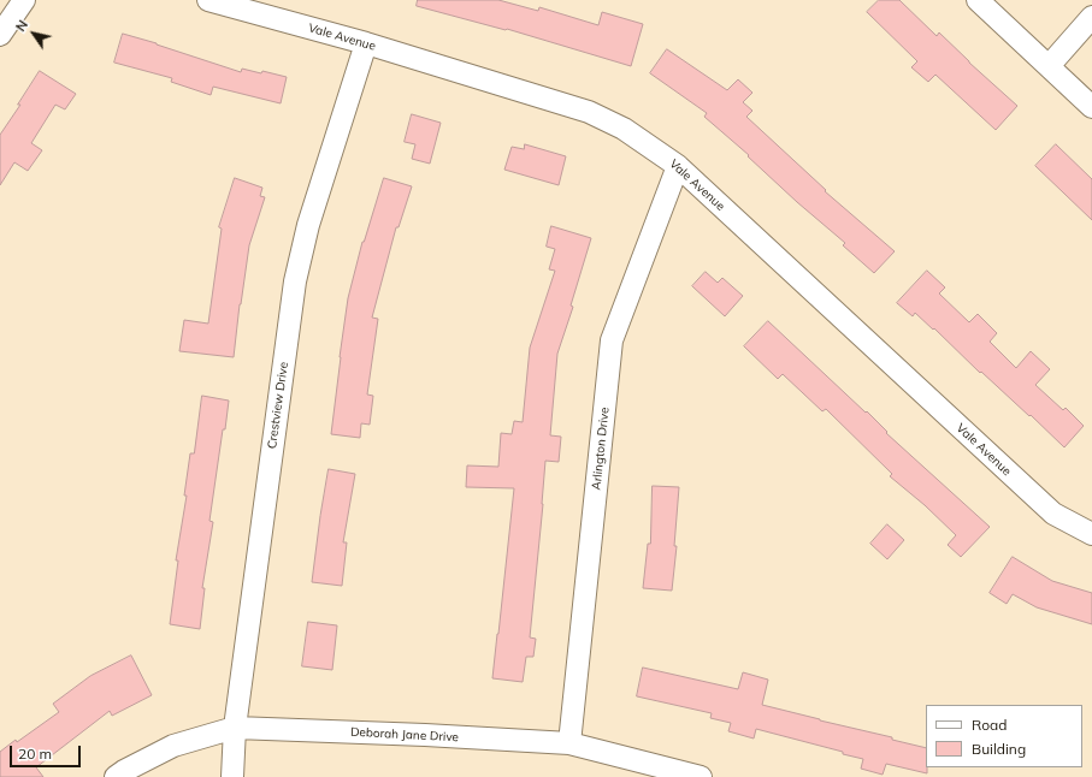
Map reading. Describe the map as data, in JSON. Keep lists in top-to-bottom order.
{
  "streets": {
    "street": [
      "Vale Avenue",
      "Crestview Drive",
      "Arlington Drive",
      "Deborah Jane Drive"
    ]
  },
  "crossings": [
    ["Vale Avenue", "Crestview Drive"],
    ["Vale Avenue", "Arlington Drive"],
    ["Crestview Drive", "Deborah Jane Drive"],
    ["Arlington Drive", "Deborah Jane Drive"]
  ],
  "legend": ["Road", "Building"],
  "scale_bar": "20 m",
  "north": "top left"
}
